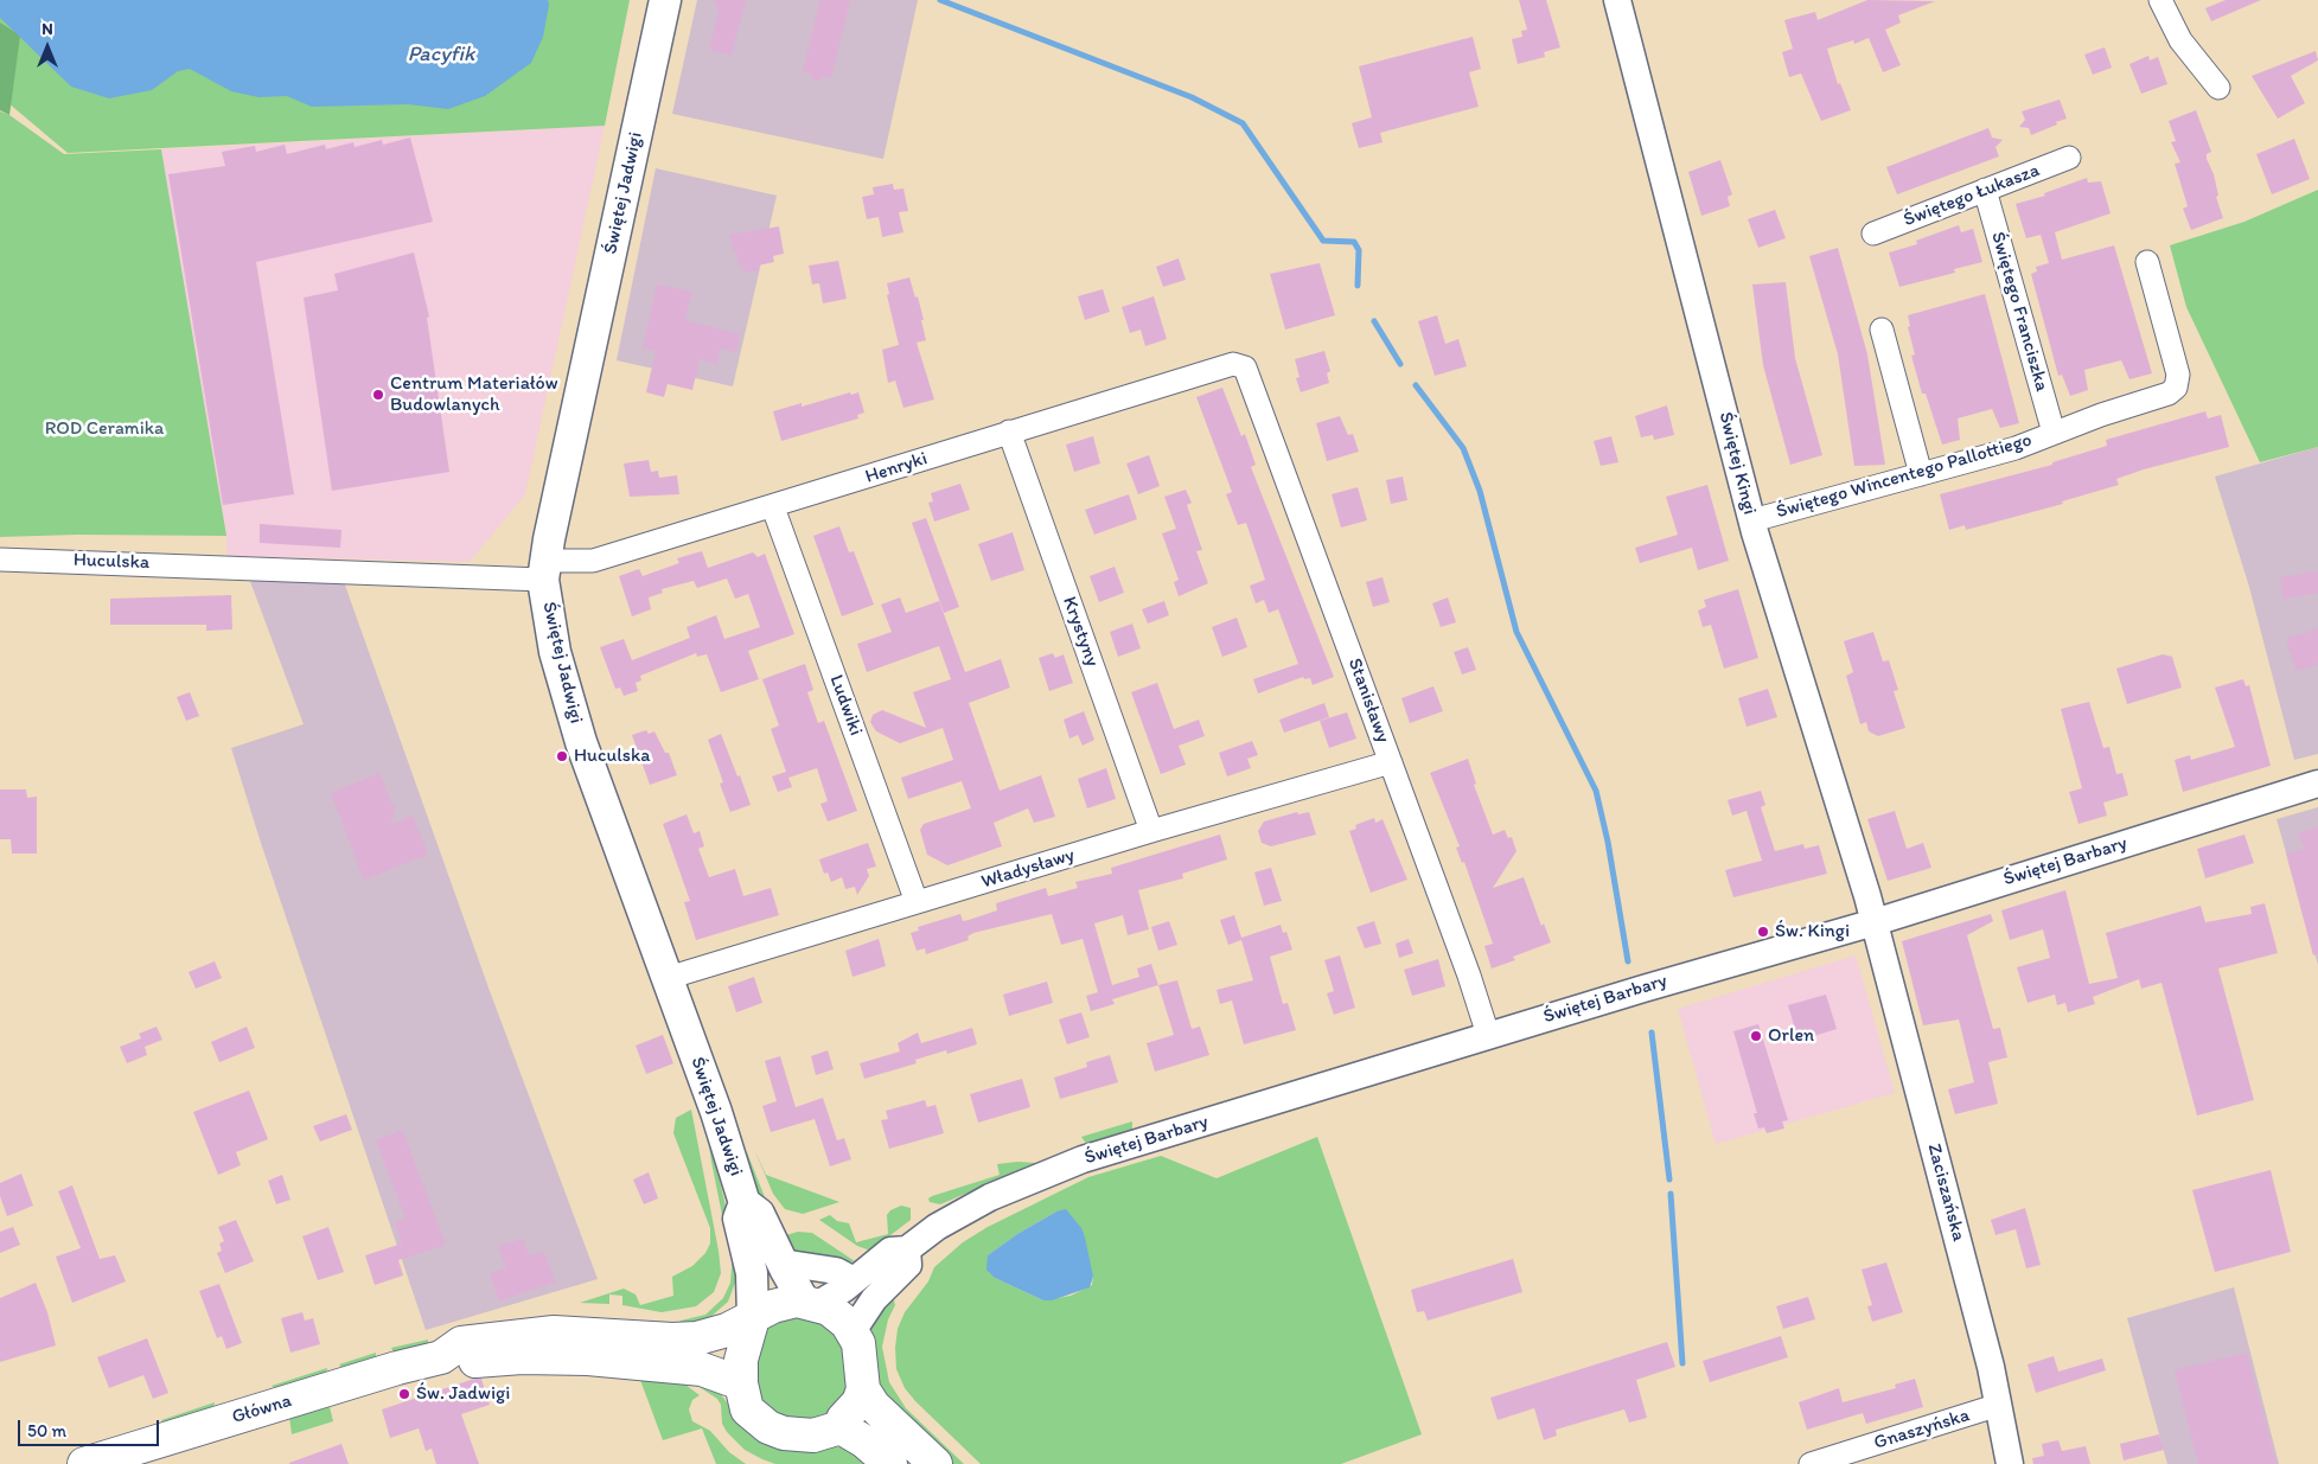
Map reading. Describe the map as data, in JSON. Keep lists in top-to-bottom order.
{
  "streets": {
    "main road": ["Świętej Jadwigi", "Główna"],
    "street": [
      "Świętego Łukasza",
      "Świętego Franciszka",
      "Świętej Kingi",
      "Henryki",
      "Świętego Wincentego Pallottiego",
      "Huculska",
      "Krystyny",
      "Stanisławy",
      "Ludwiki",
      "Świętej Barbary",
      "Władysławy",
      "Zaciszańska",
      "Gnaszyńska"
    ]
  },
  "crossings": [
    ["Świętej Jadwigi", "Henryki"],
    ["Świętej Jadwigi", "Huculska"],
    ["Świętej Jadwigi", "Świętej Barbary"],
    ["Świętej Jadwigi", "Władysławy"],
    ["Świętej Jadwigi", "Główna"],
    ["Świętego Łukasza", "Świętego Franciszka"],
    ["Świętego Franciszka", "Świętego Wincentego Pallottiego"],
    ["Świętej Kingi", "Świętego Wincentego Pallottiego"],
    ["Świętej Kingi", "Świętej Barbary"],
    ["Świętej Kingi", "Zaciszańska"],
    ["Henryki", "Huculska"],
    ["Henryki", "Krystyny"],
    ["Henryki", "Stanisławy"],
    ["Henryki", "Ludwiki"],
    ["Krystyny", "Władysławy"],
    ["Stanisławy", "Świętej Barbary"],
    ["Stanisławy", "Władysławy"],
    ["Ludwiki", "Władysławy"],
    ["Świętej Barbary", "Zaciszańska"],
    ["Świętej Barbary", "Główna"],
    ["Zaciszańska", "Gnaszyńska"]
  ],
  "water": ["Pacyfik"],
  "parks": ["ROD Ceramika"],
  "places": [
    "Centrum Materiałów Budowlanych",
    "Huculska",
    "Św. Kingi",
    "Orlen",
    "Św. Jadwigi"
  ],
  "scale_bar": "50 m",
  "north": "top"
}
